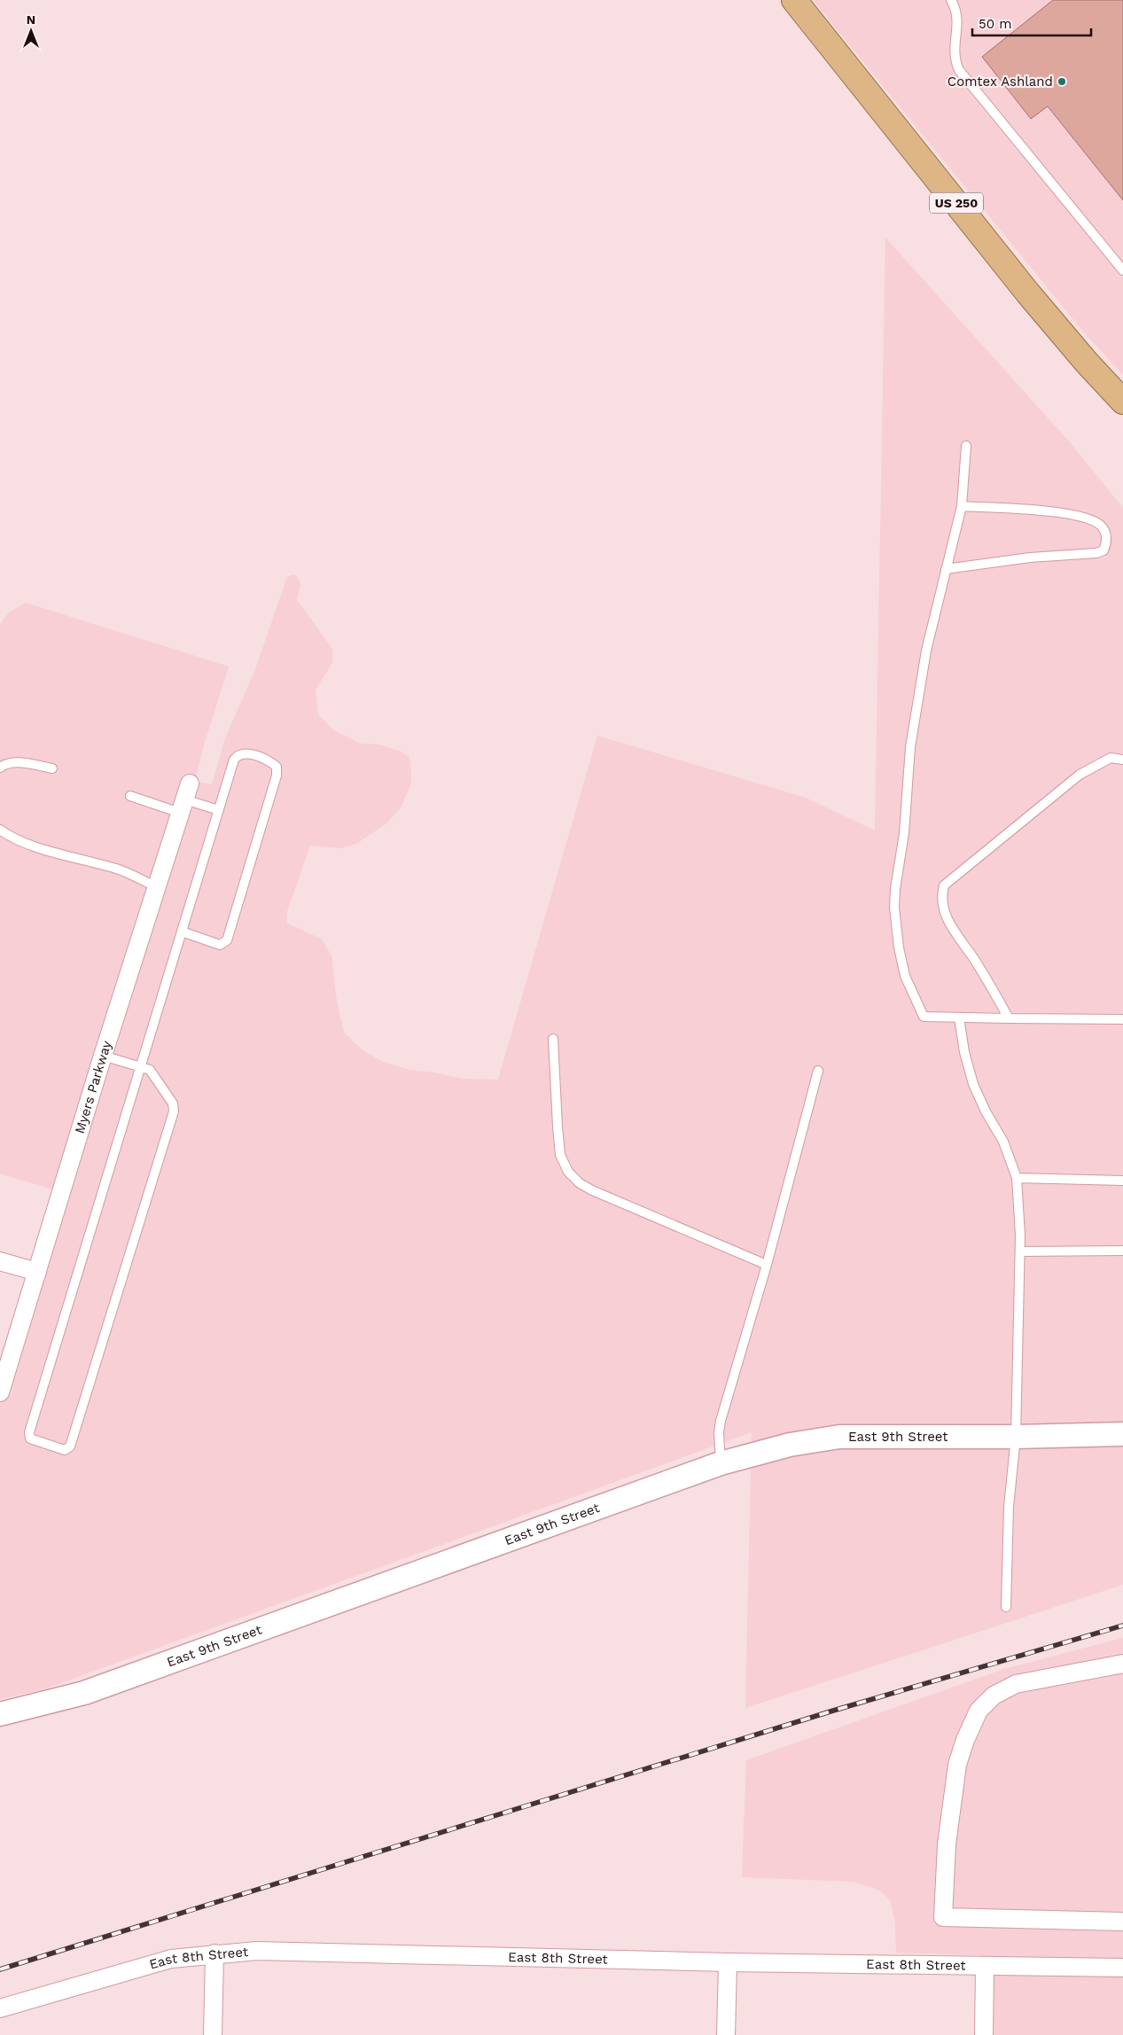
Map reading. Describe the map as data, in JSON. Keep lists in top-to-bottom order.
{
  "streets": {
    "highway": ["US 250"],
    "street": ["Myers Parkway", "East 9th Street", "East 8th Street"]
  },
  "places": ["Comtex Ashland"],
  "scale_bar": "50 m",
  "north": "top"
}
